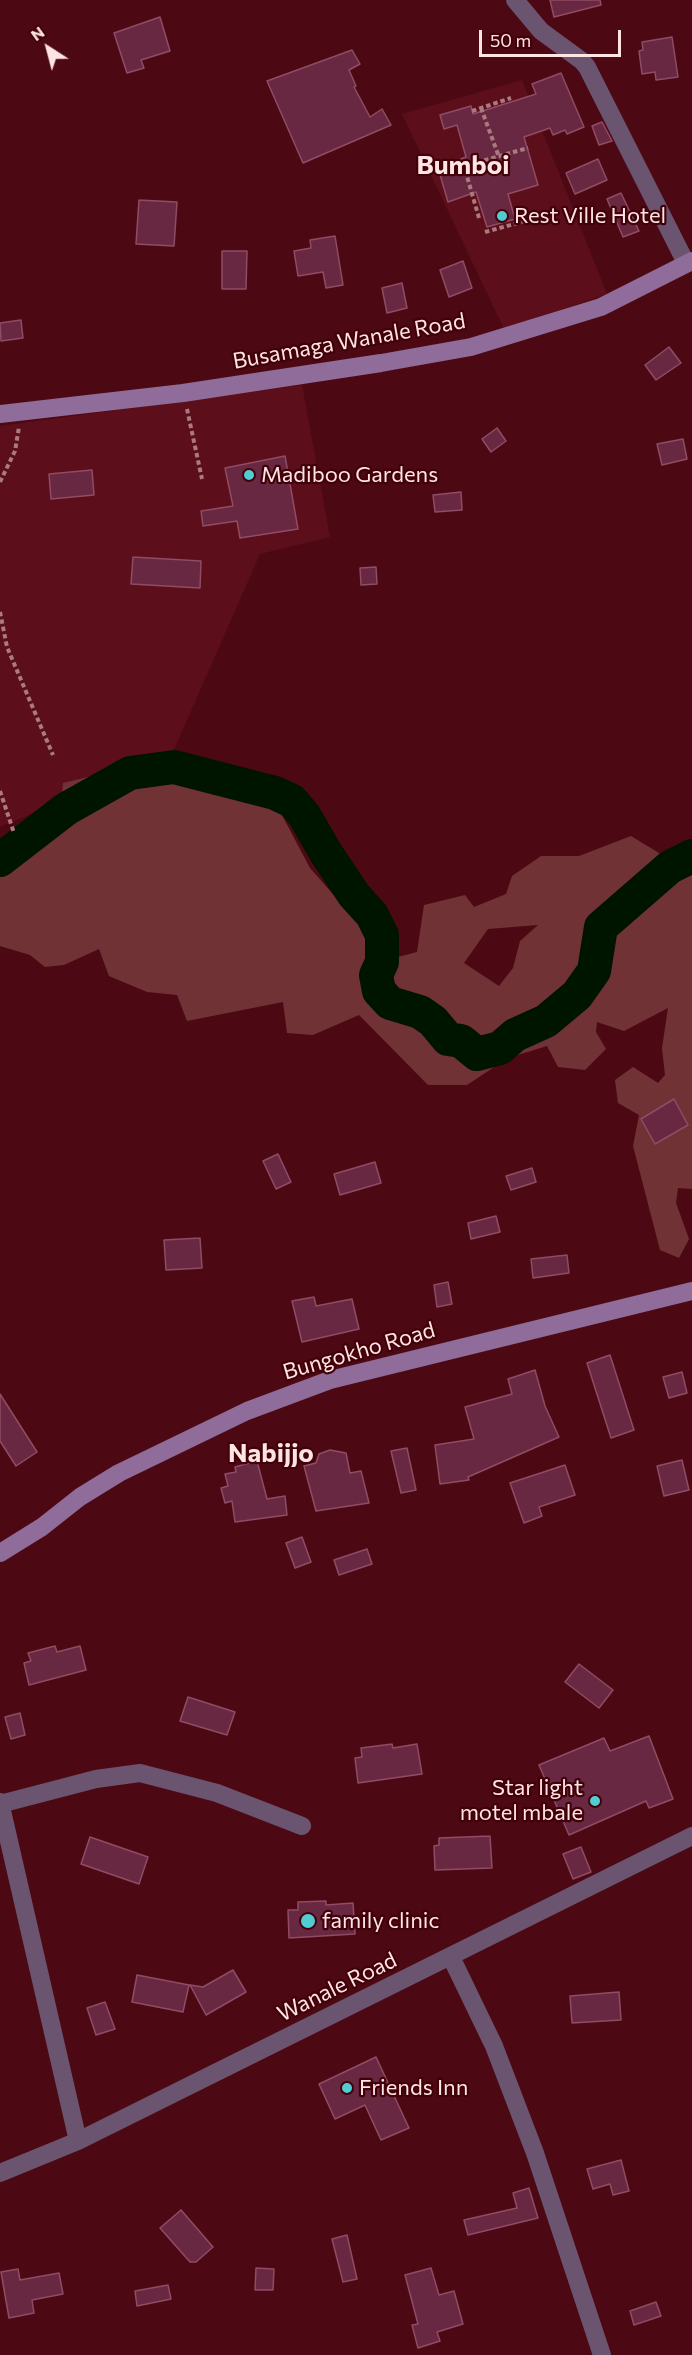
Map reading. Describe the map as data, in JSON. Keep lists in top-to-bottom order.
{
  "streets": {
    "street": ["Busamaga Wanale Road", "Bungokho Road", "Wanale Road"]
  },
  "districts": ["Bumboi", "Nabijjo"],
  "places": [
    "Rest Ville Hotel",
    "Madiboo Gardens",
    "Star light motel mbale",
    "family clinic",
    "Friends Inn"
  ],
  "scale_bar": "50 m",
  "north": "top left"
}
